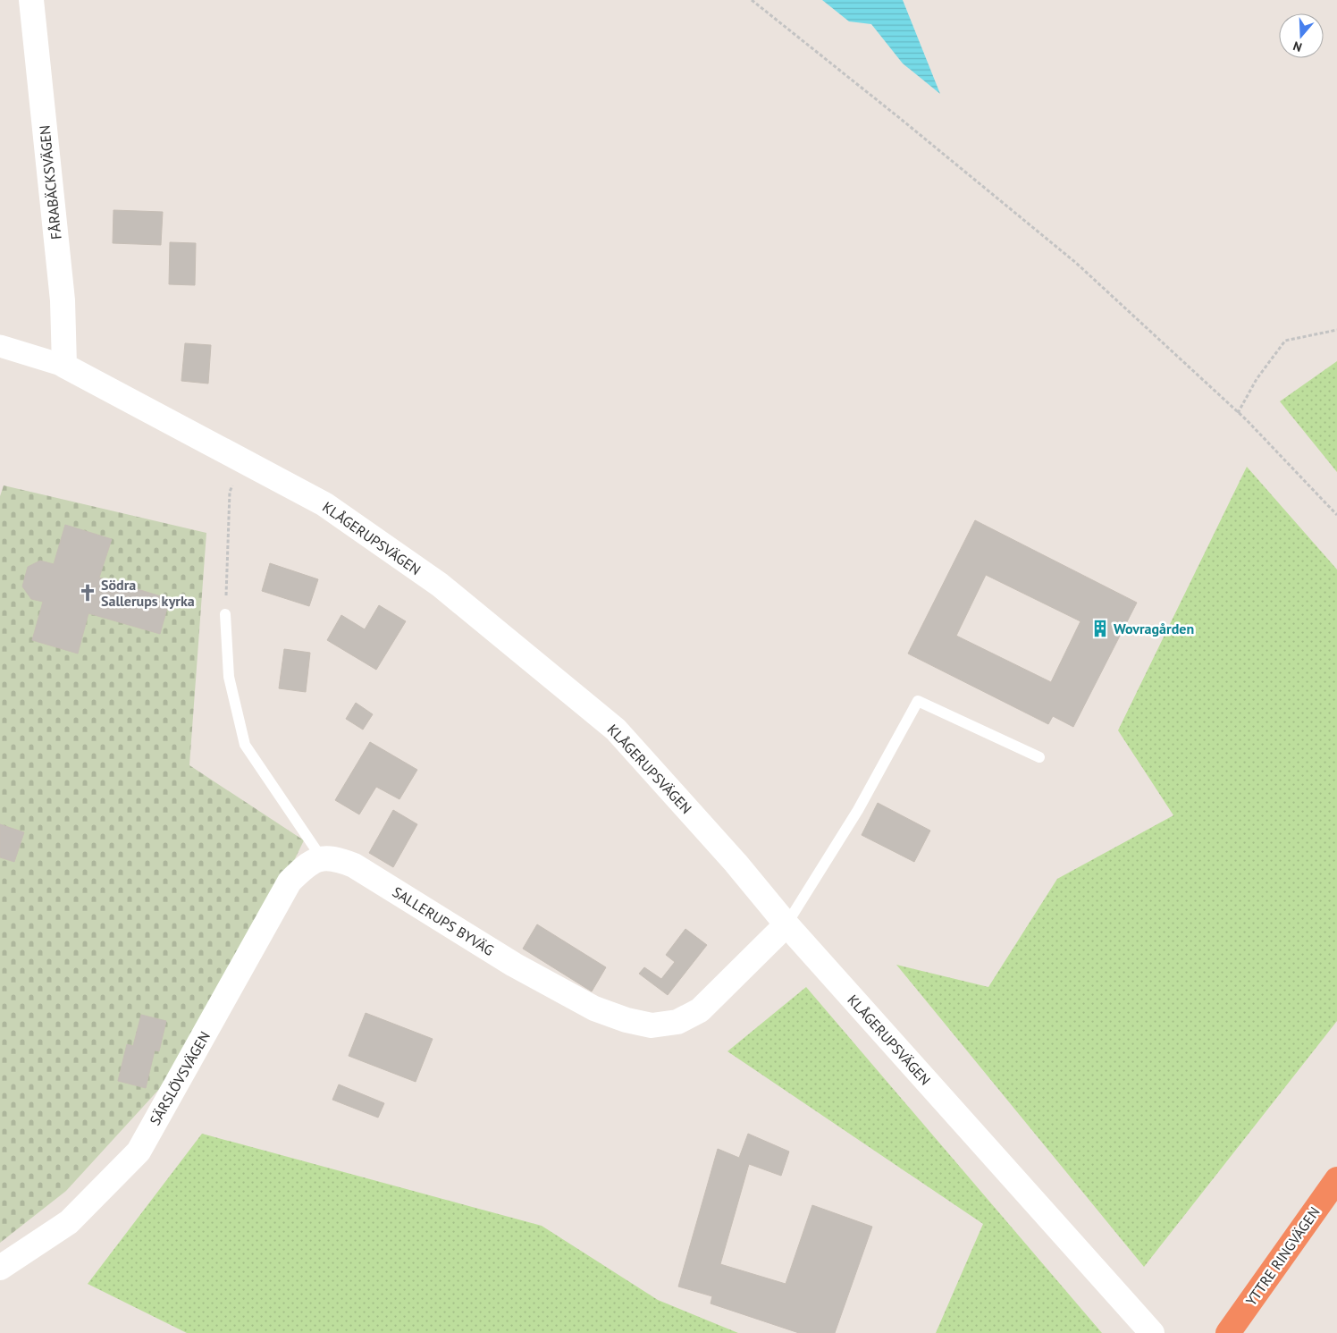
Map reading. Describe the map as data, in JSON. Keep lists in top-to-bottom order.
{
  "streets": {
    "highway": ["YTTRE RINGVÄGEN"],
    "street": [
      "FÅRABÄCKSVÄGEN",
      "KLÅGERUPSVÄGEN",
      "SALLERUPS BYVÄG",
      "SÄRSLÖVSVÄGEN"
    ]
  },
  "crossings": [
    ["FÅRABÄCKSVÄGEN", "KLÅGERUPSVÄGEN"],
    ["KLÅGERUPSVÄGEN", "SALLERUPS BYVÄG"],
    ["SALLERUPS BYVÄG", "SÄRSLÖVSVÄGEN"]
  ],
  "places": {
    "church": ["Södra Sallerups kyrka"],
    "building": ["Wovragården"]
  },
  "north": "bottom"
}
